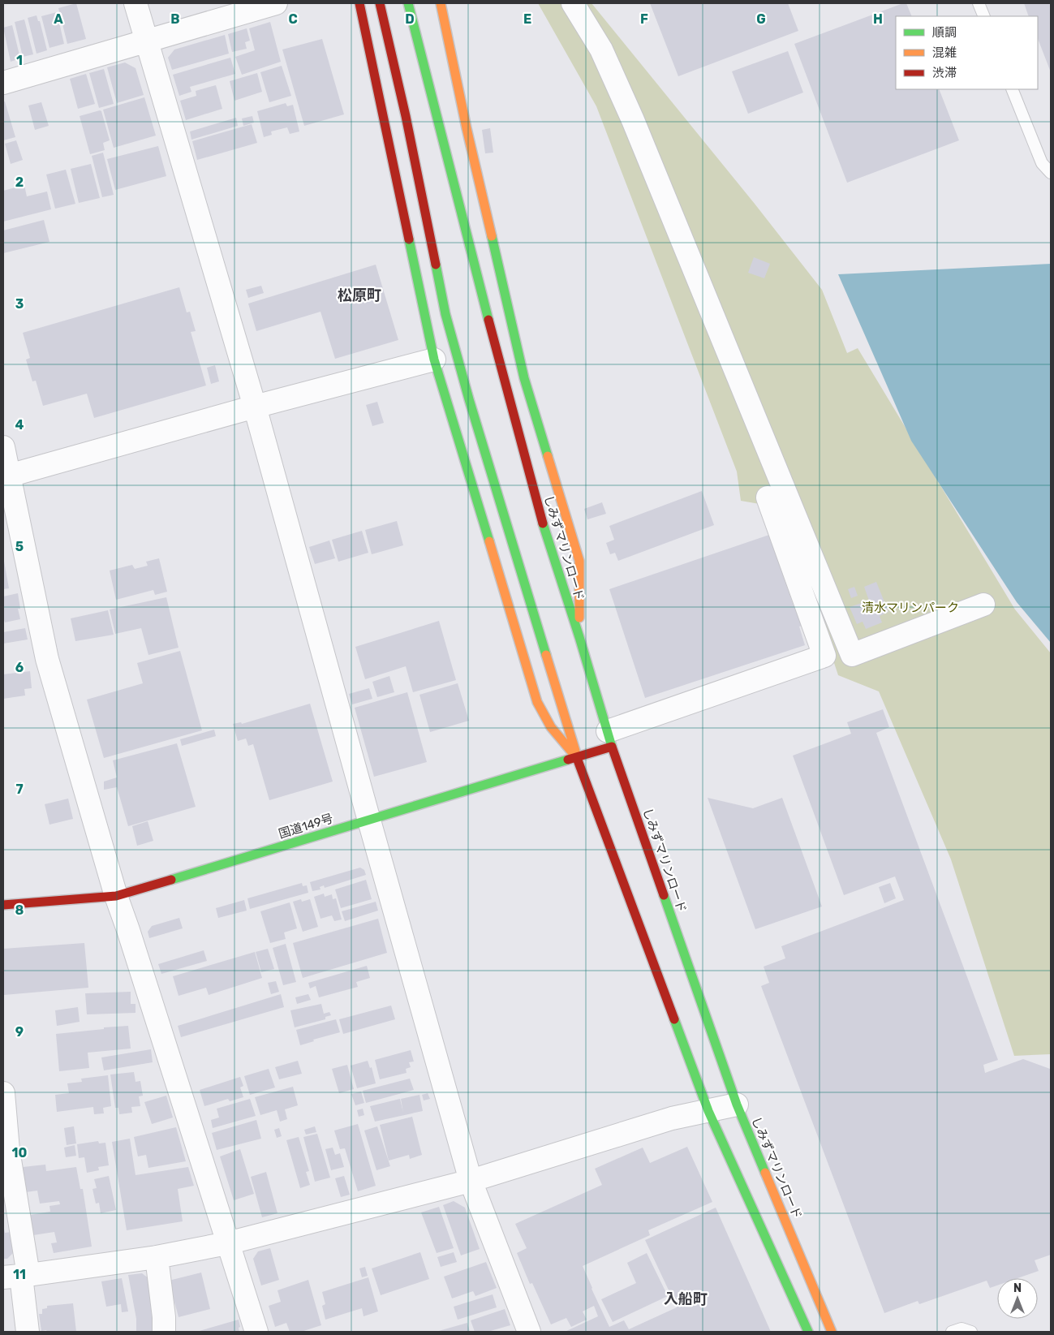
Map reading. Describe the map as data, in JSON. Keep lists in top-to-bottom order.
{
  "streets": {
    "main road": ["しみずマリンロード", "国道149号"]
  },
  "crossings": [
    ["しみずマリンロード", "国道149号"]
  ],
  "districts": ["松原町", "入船町"],
  "parks": ["清水マリンパーク"],
  "legend": ["順調", "混雑", "渋滞"],
  "north": "top",
  "grid": {
    "columns": [
      "A",
      "B",
      "C",
      "D",
      "E",
      "F",
      "G",
      "H"
    ],
    "rows": [
      "1",
      "2",
      "3",
      "4",
      "5",
      "6",
      "7",
      "8",
      "9",
      "10",
      "11"
    ]
  }
}
